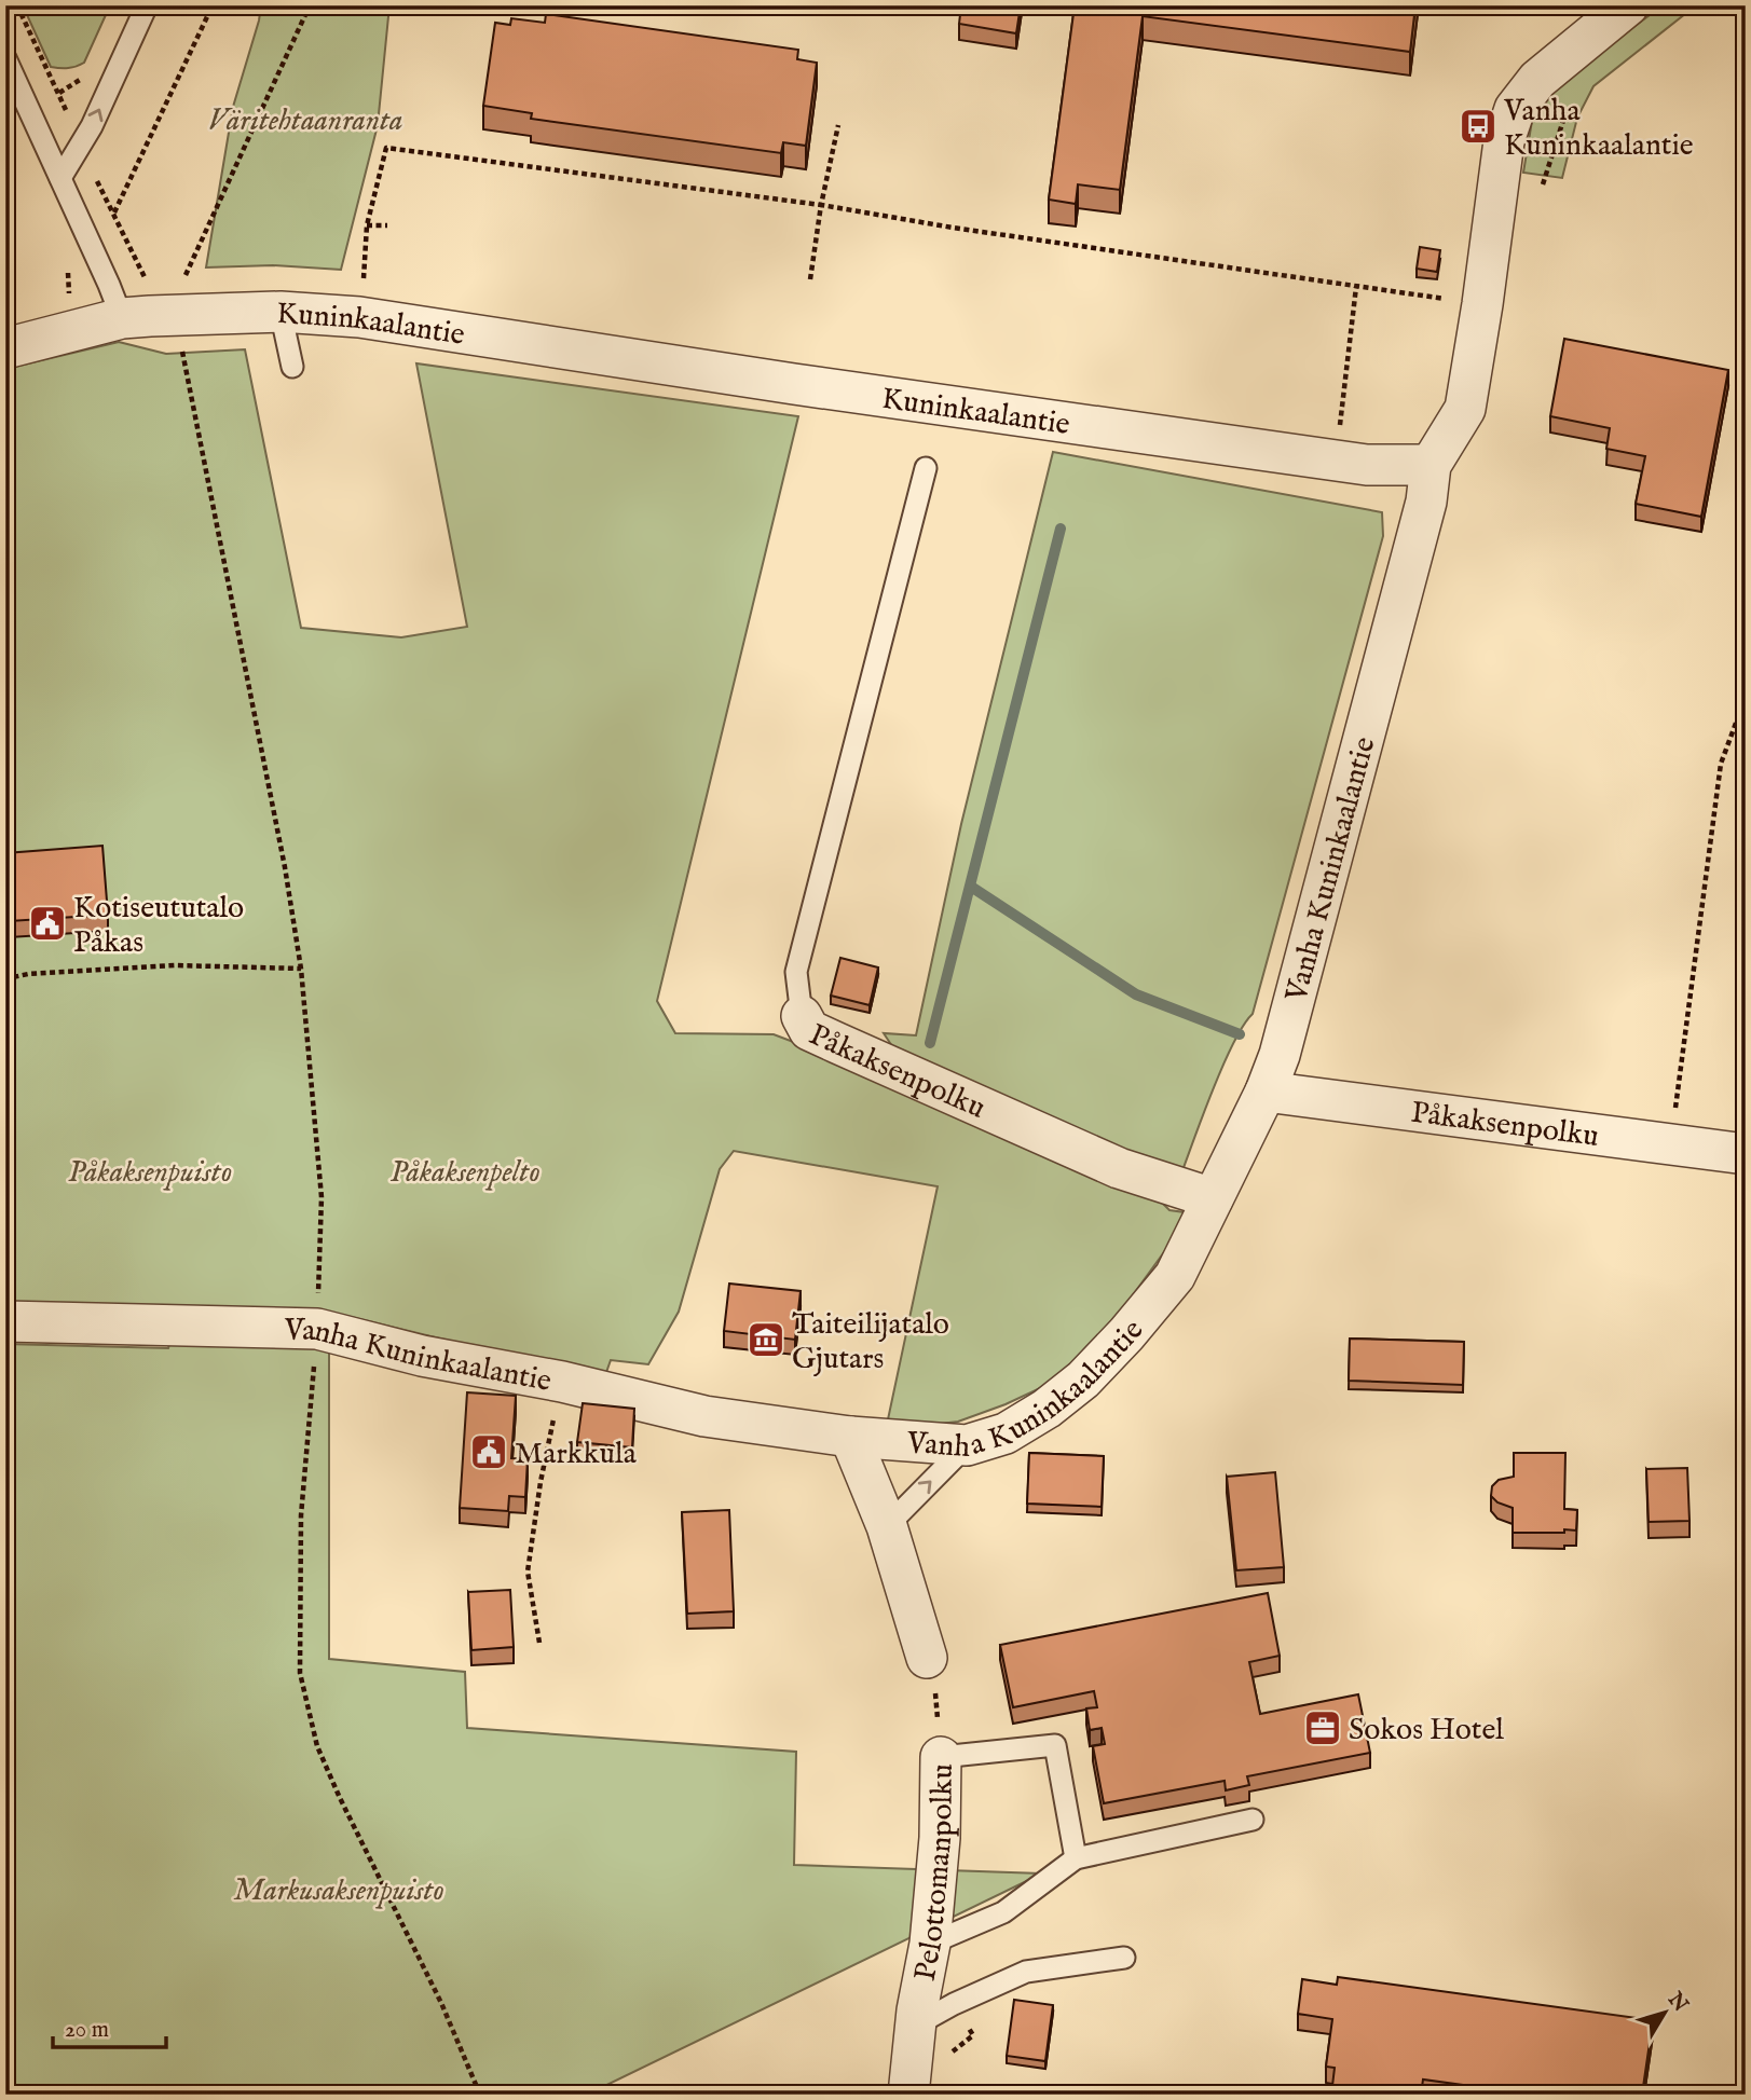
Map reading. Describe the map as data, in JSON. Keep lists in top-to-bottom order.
{
  "streets": {
    "street": [
      "Kuninkaalantie",
      "Vanha Kuninkaalantie",
      "Påkaksenpolku",
      "Pelottomanpolku"
    ]
  },
  "crossings": [
    ["Kuninkaalantie", "Vanha Kuninkaalantie"],
    ["Vanha Kuninkaalantie", "Påkaksenpolku"]
  ],
  "parks": [
    "Väritehtaanranta",
    "Påkaksenpuisto",
    "Påkaksenpelto",
    "Markusaksenpuisto"
  ],
  "places": {
    "bus stop": ["Vanha Kuninkaalantie"],
    "public building": ["Kotiseututalo Påkas", "Markkula"],
    "museum": ["Taiteilijatalo Gjutars"],
    "office": ["Sokos Hotel"]
  },
  "scale_bar": "20 m",
  "north": "top right"
}
